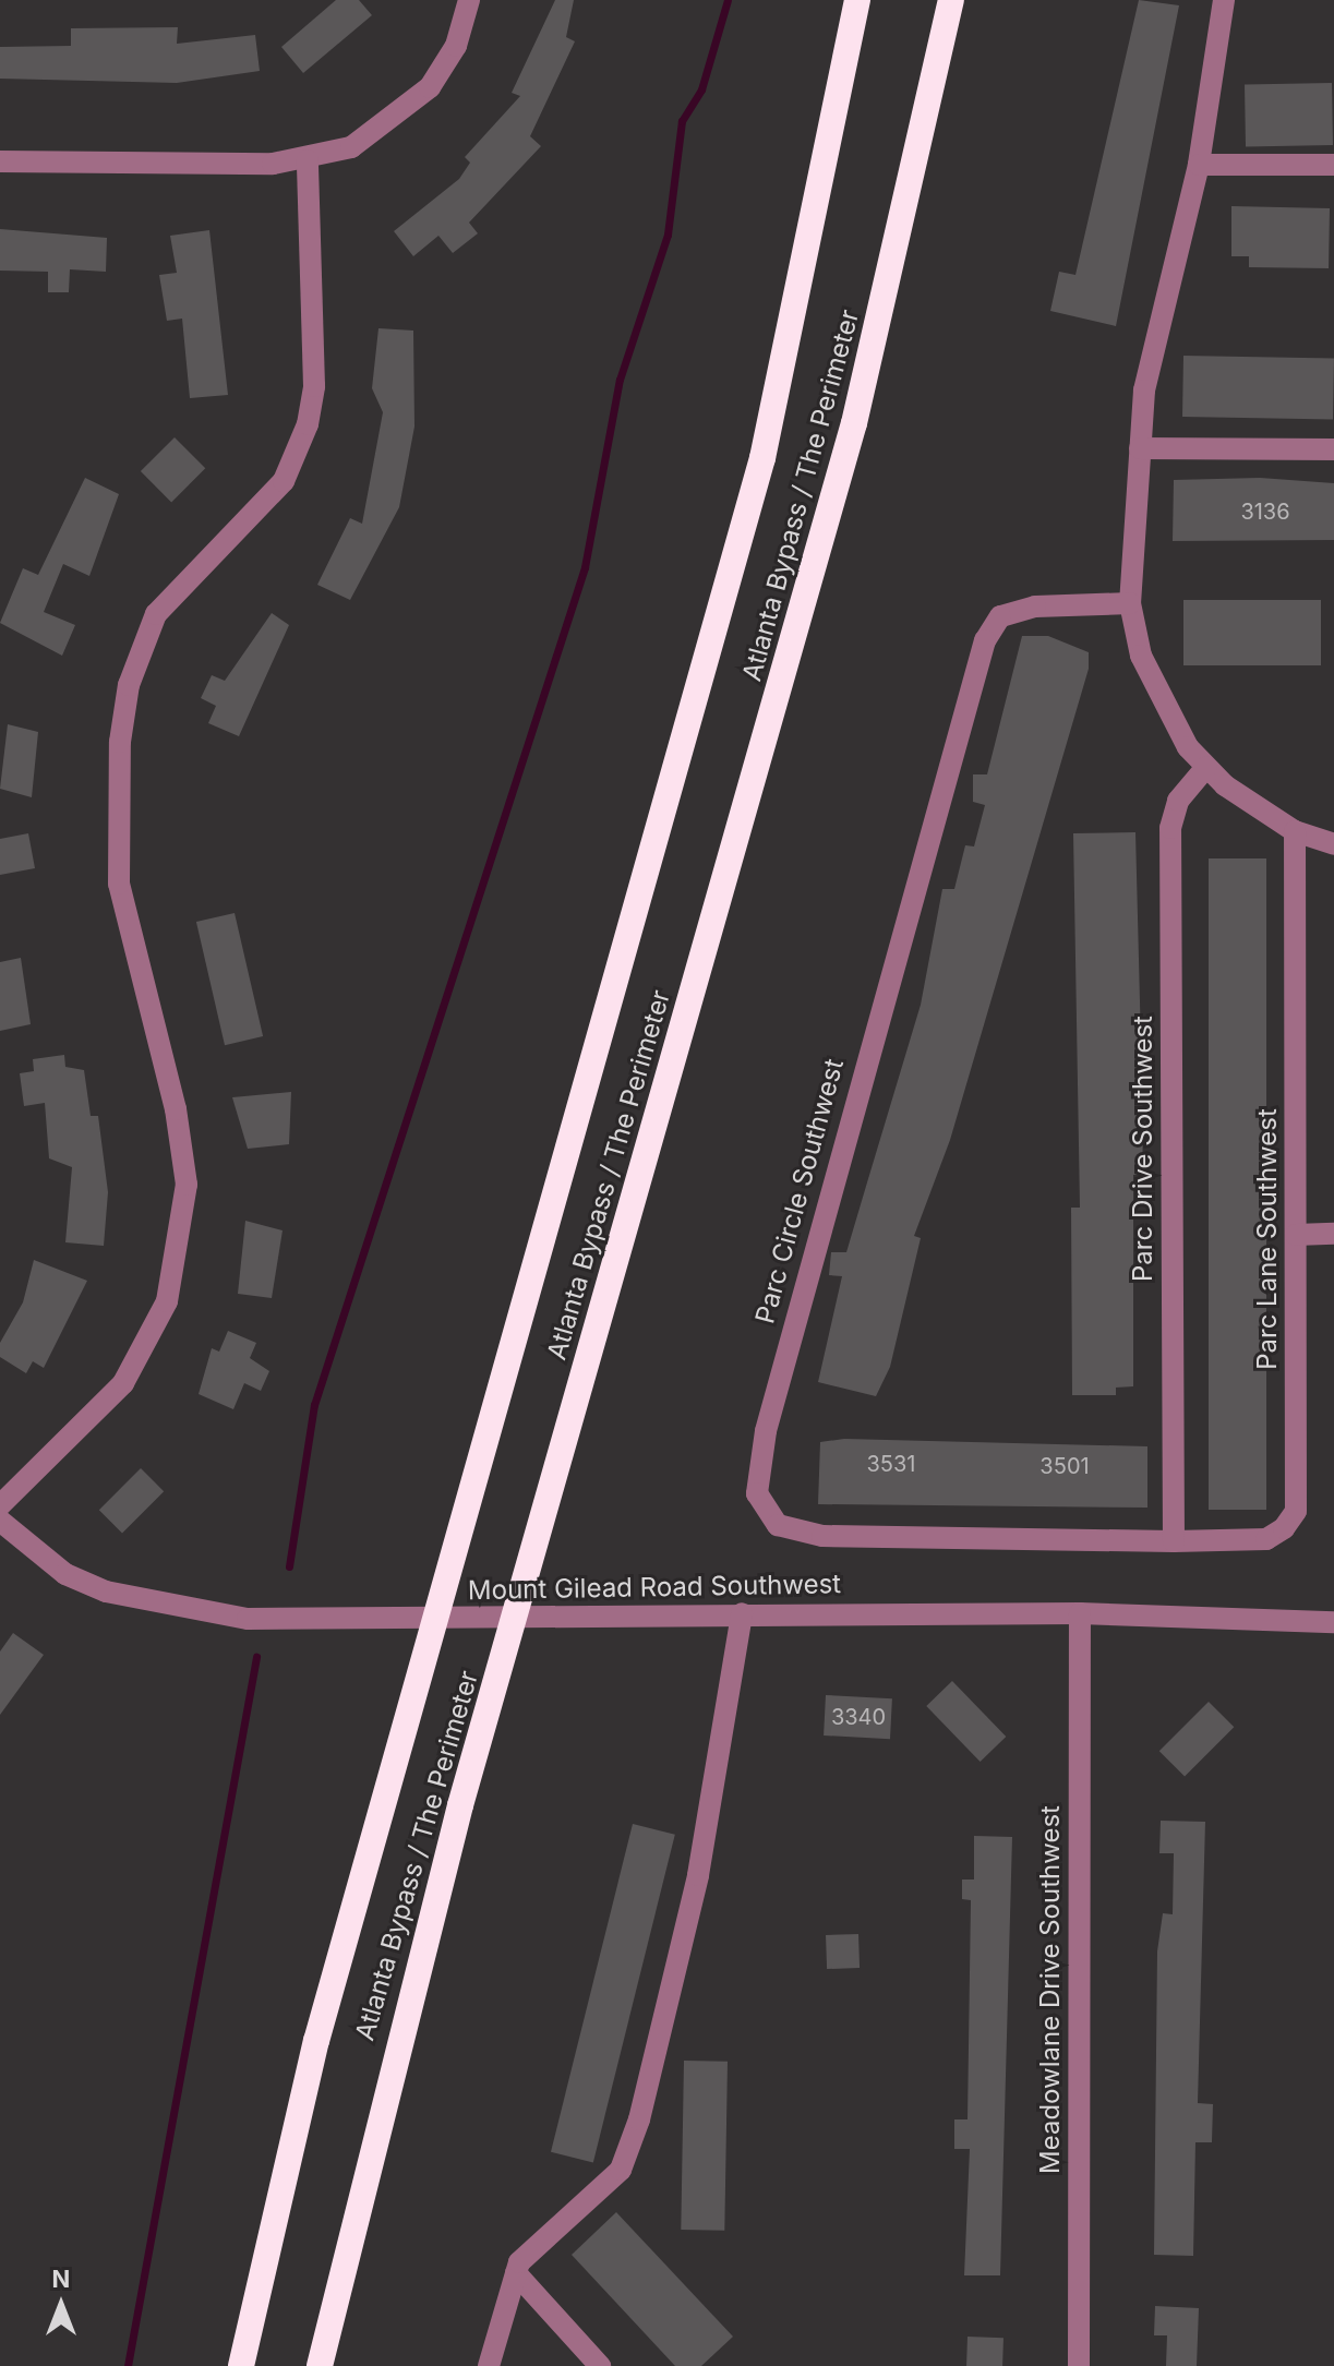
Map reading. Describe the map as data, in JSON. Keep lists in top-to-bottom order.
{
  "streets": {
    "highway": ["Atlanta Bypass / The Perimeter"],
    "street": [
      "Parc Drive Southwest",
      "Parc Circle Southwest",
      "Parc Lane Southwest",
      "Mount Gilead Road Southwest",
      "Meadowlane Drive Southwest"
    ]
  },
  "crossings": [
    ["Parc Drive Southwest", "Parc Circle Southwest"],
    ["Parc Drive Southwest", "Parc Lane Southwest"],
    ["Parc Circle Southwest", "Parc Lane Southwest"],
    ["Mount Gilead Road Southwest", "Meadowlane Drive Southwest"]
  ],
  "house_numbers": [
    "3136",
    "3531",
    "3501",
    "3340"
  ],
  "north": "top"
}
